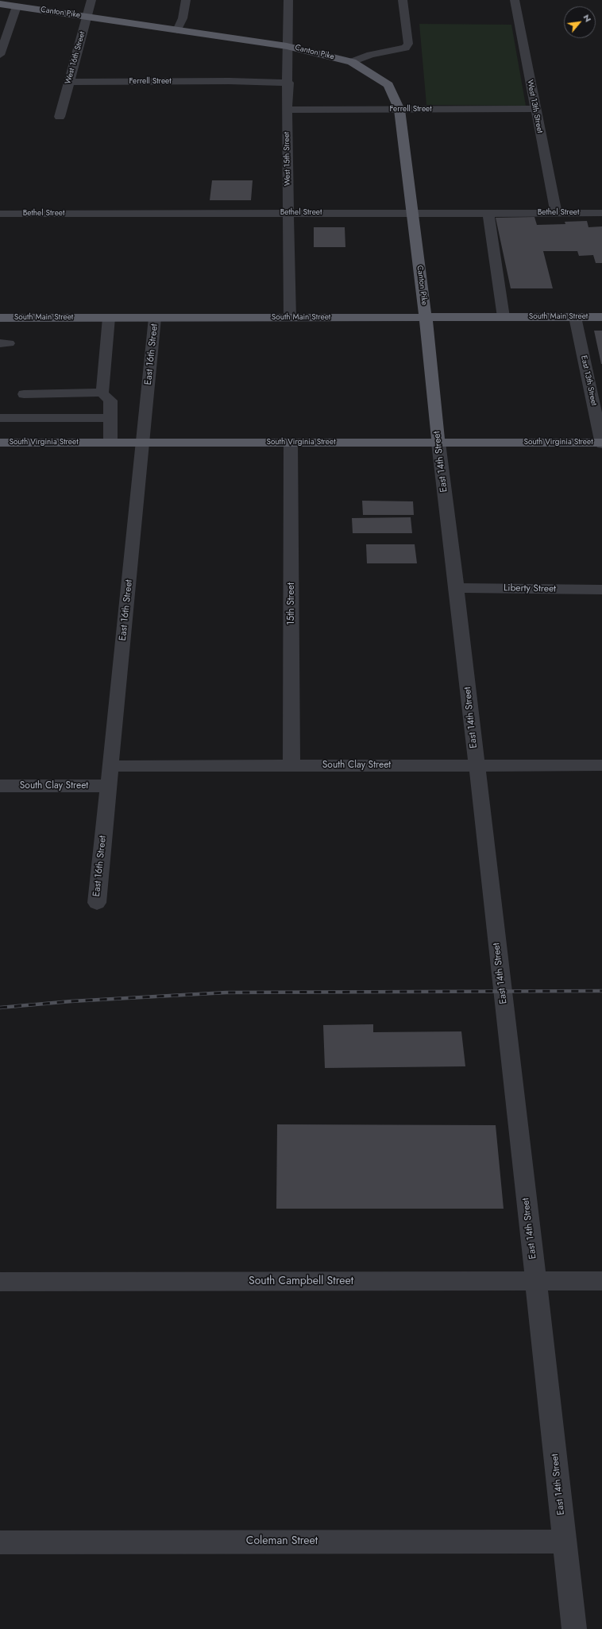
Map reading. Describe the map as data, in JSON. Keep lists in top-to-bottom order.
{
  "streets": {
    "main road": [
      "Canton Pike",
      "South Main Street",
      "South Virginia Street",
      "East 14th Street"
    ],
    "street": [
      "West 16th Street",
      "Ferrell Street",
      "West 13th Street",
      "West 15th Street",
      "Bethel Street",
      "East 16th Street",
      "East 13th Street",
      "Liberty Street",
      "15th Street",
      "South Clay Street",
      "South Campbell Street",
      "Coleman Street"
    ]
  },
  "crossings": [
    ["Canton Pike", "West 16th Street"],
    ["Canton Pike", "Ferrell Street"],
    ["Canton Pike", "West 15th Street"],
    ["Canton Pike", "Bethel Street"],
    ["Canton Pike", "South Main Street"],
    ["Canton Pike", "East 14th Street"],
    ["West 16th Street", "Ferrell Street"],
    ["Ferrell Street", "West 13th Street"],
    ["Ferrell Street", "West 15th Street"],
    ["West 13th Street", "Bethel Street"],
    ["West 15th Street", "Bethel Street"],
    ["West 15th Street", "South Main Street"],
    ["South Main Street", "East 16th Street"],
    ["South Main Street", "East 13th Street"],
    ["South Main Street", "East 14th Street"],
    ["East 16th Street", "South Virginia Street"],
    ["East 16th Street", "South Clay Street"],
    ["East 13th Street", "South Virginia Street"],
    ["South Virginia Street", "East 14th Street"],
    ["South Virginia Street", "15th Street"],
    ["East 14th Street", "Liberty Street"],
    ["East 14th Street", "South Clay Street"],
    ["East 14th Street", "South Campbell Street"],
    ["East 14th Street", "Coleman Street"],
    ["15th Street", "South Clay Street"]
  ],
  "north": "top right"
}
